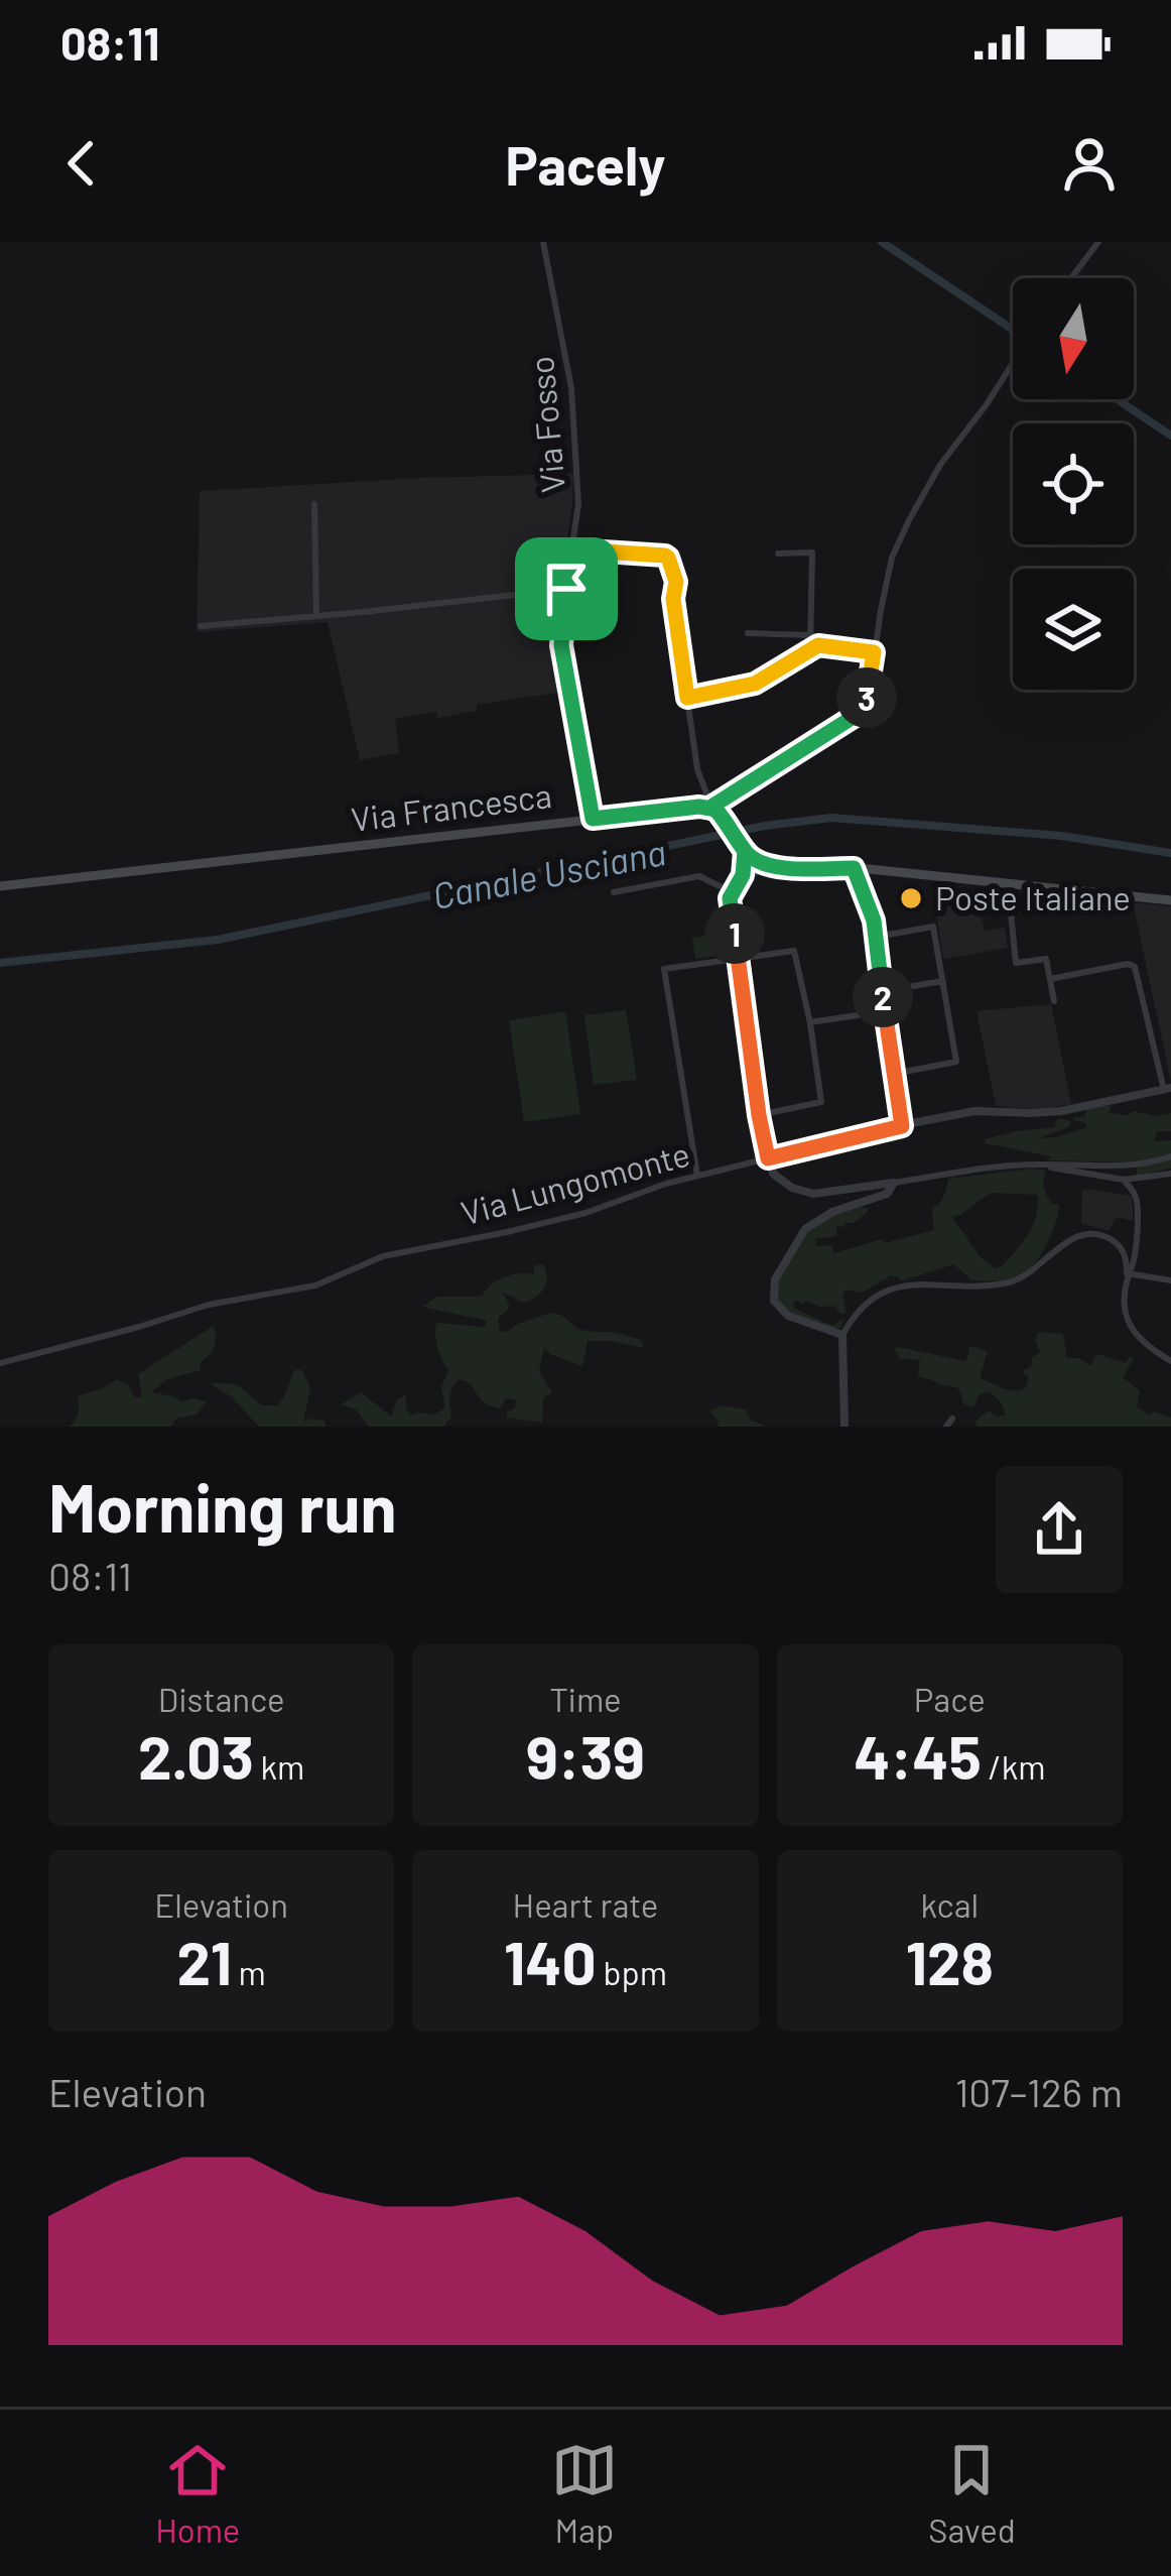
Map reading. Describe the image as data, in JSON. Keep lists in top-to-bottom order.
{
  "streets": {
    "main road": ["Via Francesca"],
    "street": ["Via Fosso", "Via Lungomonte"]
  },
  "crossings": [
    ["Via Fosso", "Via Francesca"]
  ],
  "water": ["Canale Usciana"],
  "places": ["Poste Italiane"],
  "north": "bottom",
  "page": {
    "status": "08:11",
    "header": "Pacely",
    "pins": ["3", "1", "2"],
    "heading": ["Morning run", "08:11"],
    "stats": [
      ["Distance", "2.03 km"],
      ["Time", "9:39"],
      ["Pace", "4:45 /km"],
      ["Elevation", "21 m"],
      ["Heart rate", "140 bpm"],
      ["kcal", "128"]
    ],
    "chart": ["Elevation", "107–126 m"],
    "tabs": ["Home", "Map", "Saved"]
  }
}
